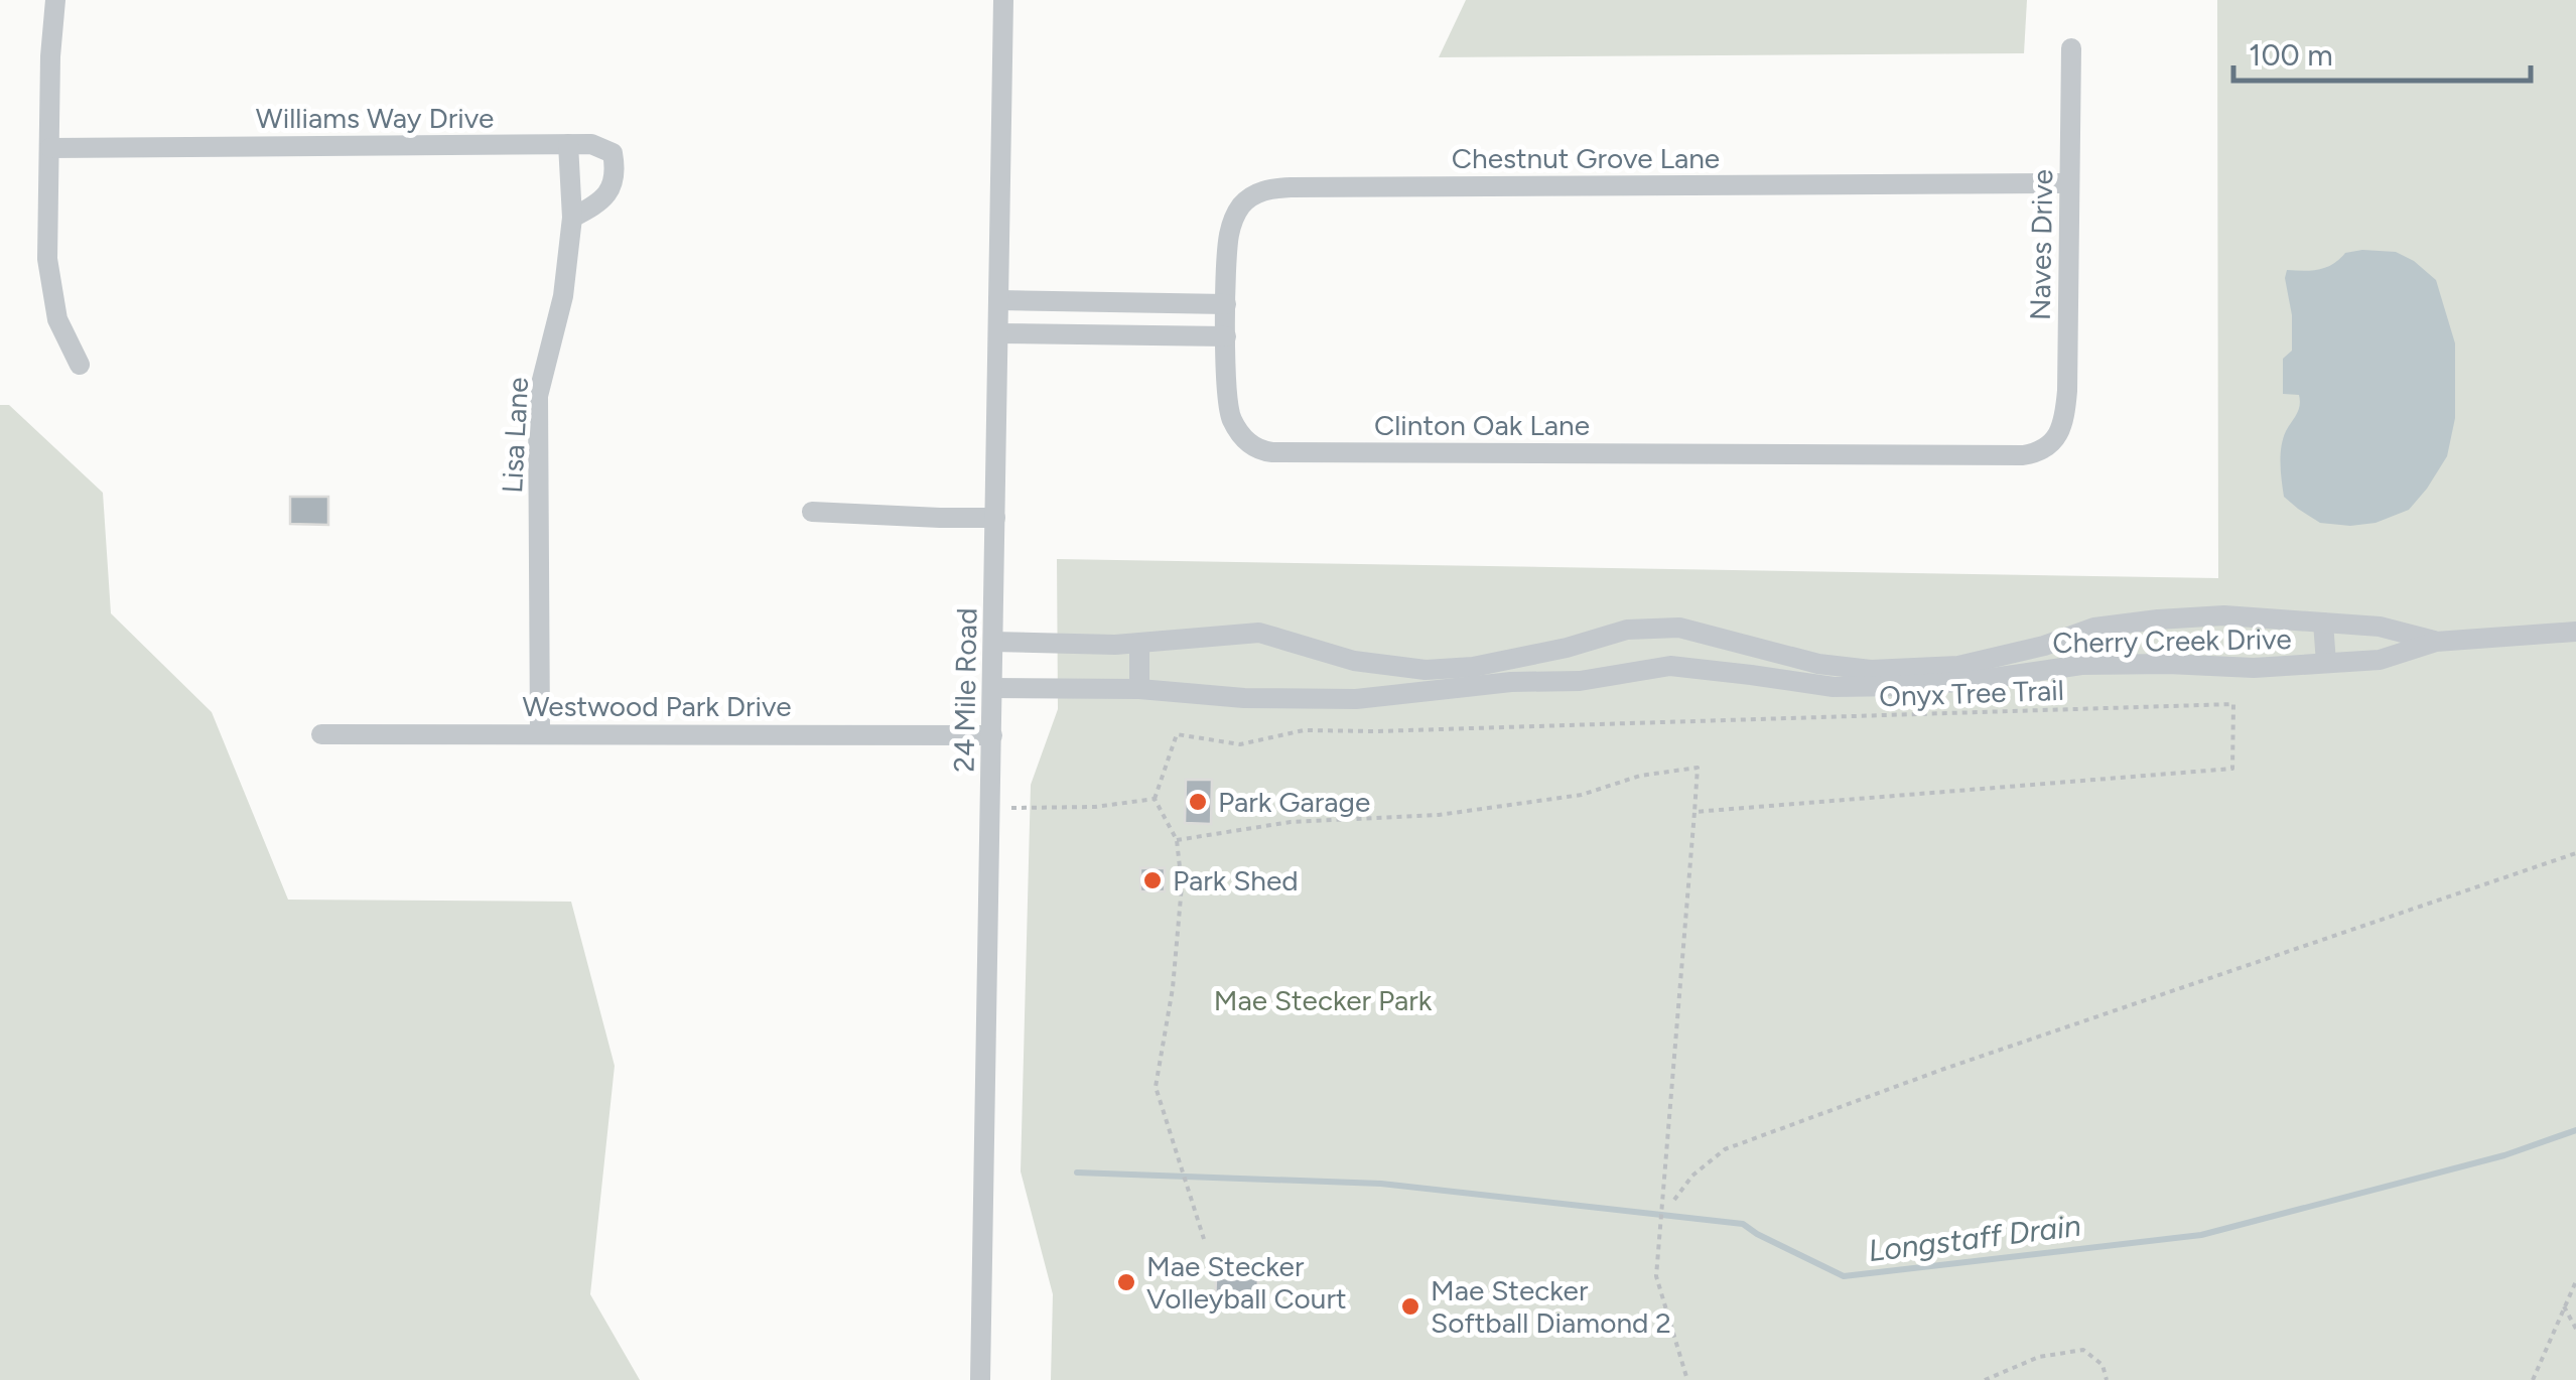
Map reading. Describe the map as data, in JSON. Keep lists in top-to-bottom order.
{
  "streets": {
    "street": [
      "Williams Way Drive",
      "Chestnut Grove Lane",
      "Naves Drive",
      "Clinton Oak Lane",
      "Lisa Lane",
      "Cherry Creek Drive",
      "24 Mile Road",
      "Westwood Park Drive"
    ],
    "path": ["Onyx Tree Trail"]
  },
  "crossings": [
    ["Williams Way Drive", "Lisa Lane"],
    ["Chestnut Grove Lane", "Naves Drive"],
    ["Chestnut Grove Lane", "Clinton Oak Lane"],
    ["Naves Drive", "Clinton Oak Lane"],
    ["Lisa Lane", "Westwood Park Drive"],
    ["Cherry Creek Drive", "24 Mile Road"],
    ["24 Mile Road", "Westwood Park Drive"]
  ],
  "water": ["Longstaff Drain"],
  "parks": ["Mae Stecker Park"],
  "places": [
    "Park Garage",
    "Park Shed",
    "Mae Stecker Volleyball Court",
    "Mae Stecker Softball Diamond 2"
  ],
  "scale_bar": "100 m"
}
